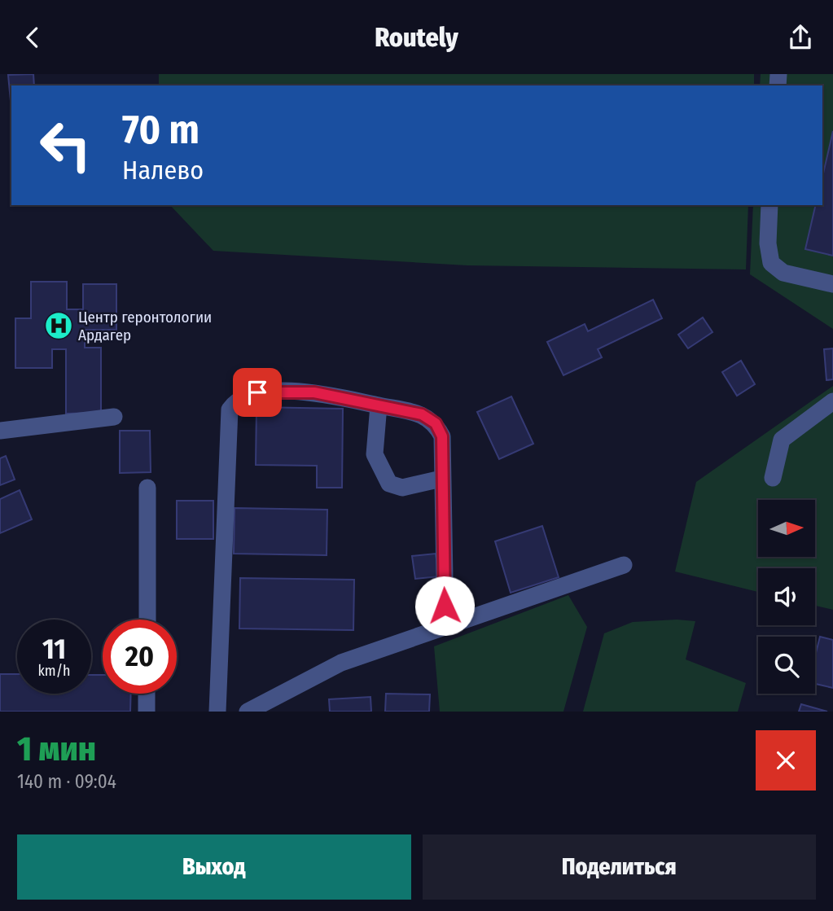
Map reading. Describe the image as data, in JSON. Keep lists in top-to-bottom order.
{
  "places": {
    "hospital": ["Центр геронтологии Ардагер"]
  },
  "north": "right",
  "page": {
    "header": "Routely",
    "turn": ["70 m", "Налево"],
    "speed": "11 km/h",
    "limit": "20",
    "heading": ["1 мин", "140 m · 09:04"],
    "buttons": ["Выход", "Поделиться"]
  }
}
